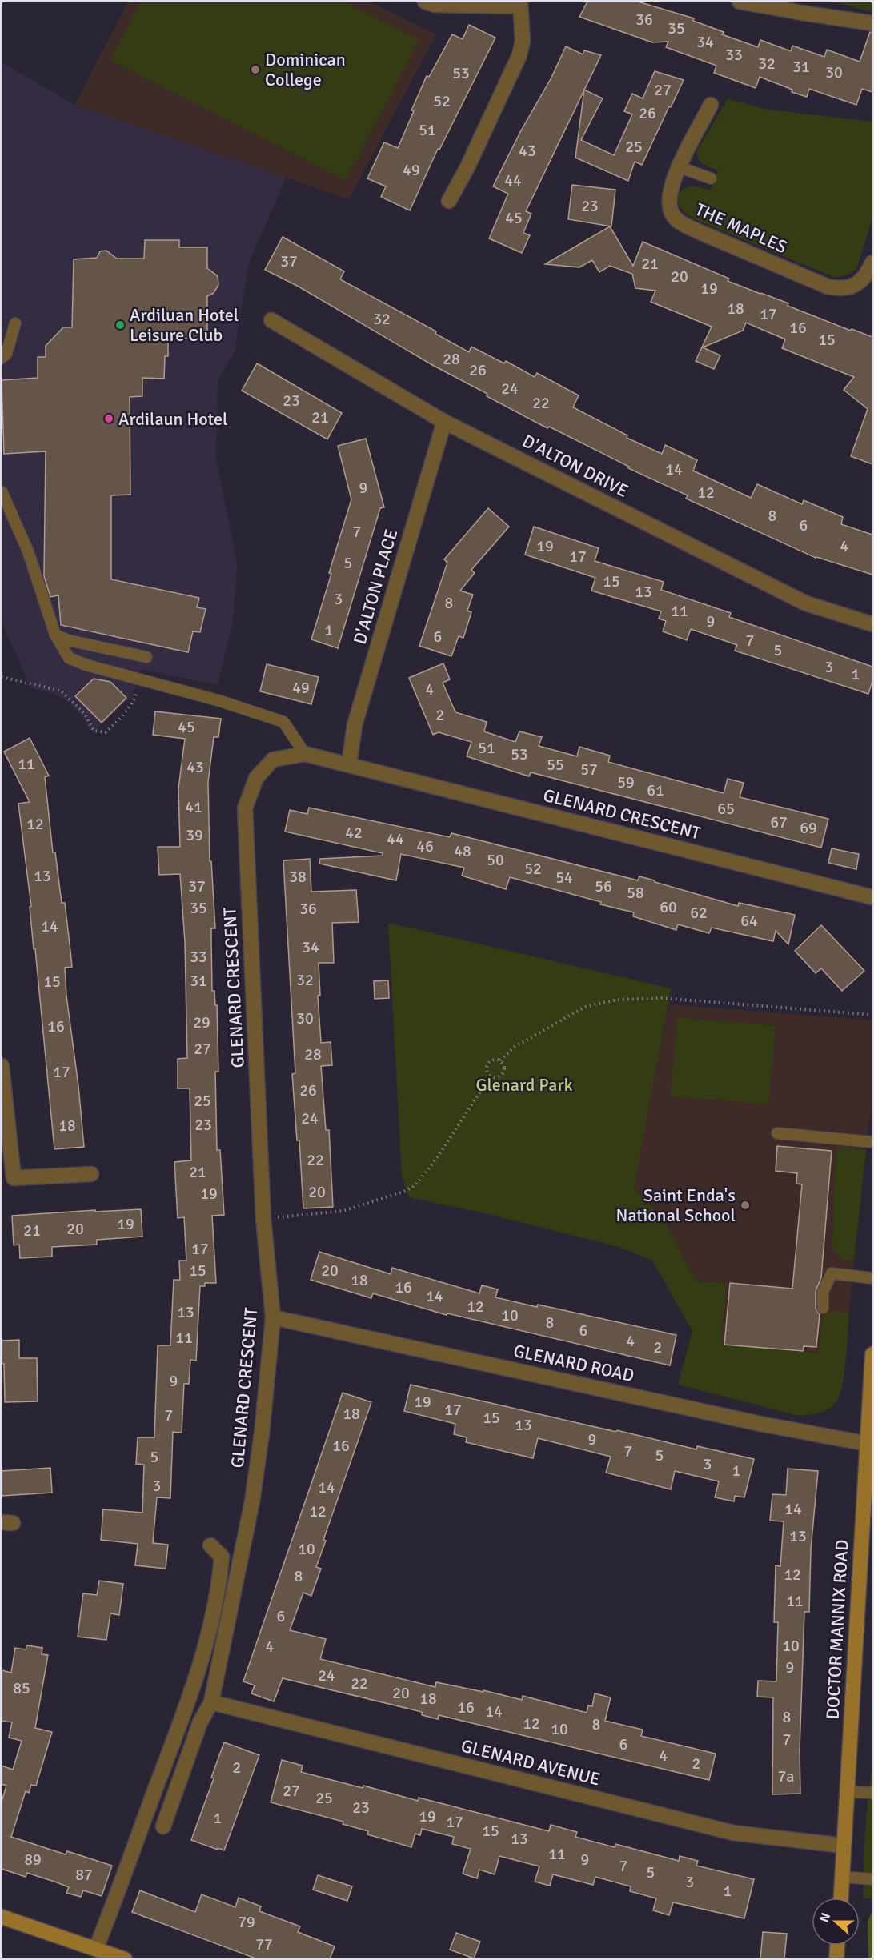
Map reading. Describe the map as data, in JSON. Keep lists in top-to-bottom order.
{
  "streets": {
    "street": [
      "THE MAPLES",
      "D'ALTON DRIVE",
      "D'ALTON PLACE",
      "GLENARD CRESCENT",
      "GLENARD ROAD",
      "DOCTOR MANNIX ROAD",
      "GLENARD AVENUE"
    ]
  },
  "crossings": [
    ["D'ALTON DRIVE", "D'ALTON PLACE"],
    ["D'ALTON PLACE", "GLENARD CRESCENT"],
    ["GLENARD CRESCENT", "GLENARD ROAD"],
    ["GLENARD CRESCENT", "GLENARD AVENUE"],
    ["GLENARD ROAD", "DOCTOR MANNIX ROAD"],
    ["DOCTOR MANNIX ROAD", "GLENARD AVENUE"]
  ],
  "parks": ["Glenard Park"],
  "places": [
    "Dominican College",
    "Ardiluan Hotel Leisure Club",
    "Ardilaun Hotel",
    "Saint Enda's National School"
  ],
  "house_numbers": [
    "36",
    "35",
    "34",
    "33",
    "32",
    "31",
    "30",
    "53",
    "27",
    "52",
    "26",
    "51",
    "25",
    "43",
    "49",
    "44",
    "23",
    "45",
    "37",
    "21",
    "20",
    "19",
    "18",
    "17",
    "32",
    "16",
    "15",
    "28",
    "26",
    "24",
    "23",
    "22",
    "21",
    "14",
    "9",
    "12",
    "8",
    "6",
    "7",
    "19",
    "4",
    "17",
    "5",
    "15",
    "13",
    "3",
    "8",
    "11",
    "9",
    "1",
    "6",
    "7",
    "5",
    "3",
    "1",
    "49",
    "4",
    "2",
    "45",
    "51",
    "53",
    "11",
    "55",
    "43",
    "57",
    "59",
    "61",
    "41",
    "65",
    "67",
    "12",
    "69",
    "42",
    "39",
    "44",
    "46",
    "48",
    "50",
    "52",
    "13",
    "38",
    "54",
    "37",
    "56",
    "58",
    "60",
    "35",
    "36",
    "62",
    "64",
    "14",
    "34",
    "33",
    "32",
    "31",
    "15",
    "30",
    "29",
    "16",
    "27",
    "28",
    "17",
    "26",
    "25",
    "24",
    "23",
    "18",
    "22",
    "21",
    "20",
    "19",
    "19",
    "20",
    "21",
    "17",
    "15",
    "20",
    "18",
    "16",
    "14",
    "12",
    "13",
    "10",
    "8",
    "6",
    "11",
    "4",
    "2",
    "9",
    "19",
    "17",
    "18",
    "7",
    "15",
    "13",
    "9",
    "16",
    "7",
    "5",
    "5",
    "3",
    "1",
    "3",
    "14",
    "14",
    "12",
    "13",
    "10",
    "12",
    "8",
    "11",
    "6",
    "10",
    "4",
    "9",
    "24",
    "22",
    "85",
    "20",
    "18",
    "16",
    "14",
    "8",
    "12",
    "8",
    "10",
    "7",
    "6",
    "4",
    "2",
    "2",
    "7a",
    "27",
    "25",
    "23",
    "19",
    "1",
    "17",
    "15",
    "13",
    "11",
    "89",
    "9",
    "7",
    "5",
    "87",
    "3",
    "1",
    "79",
    "77"
  ],
  "north": "left"
}
